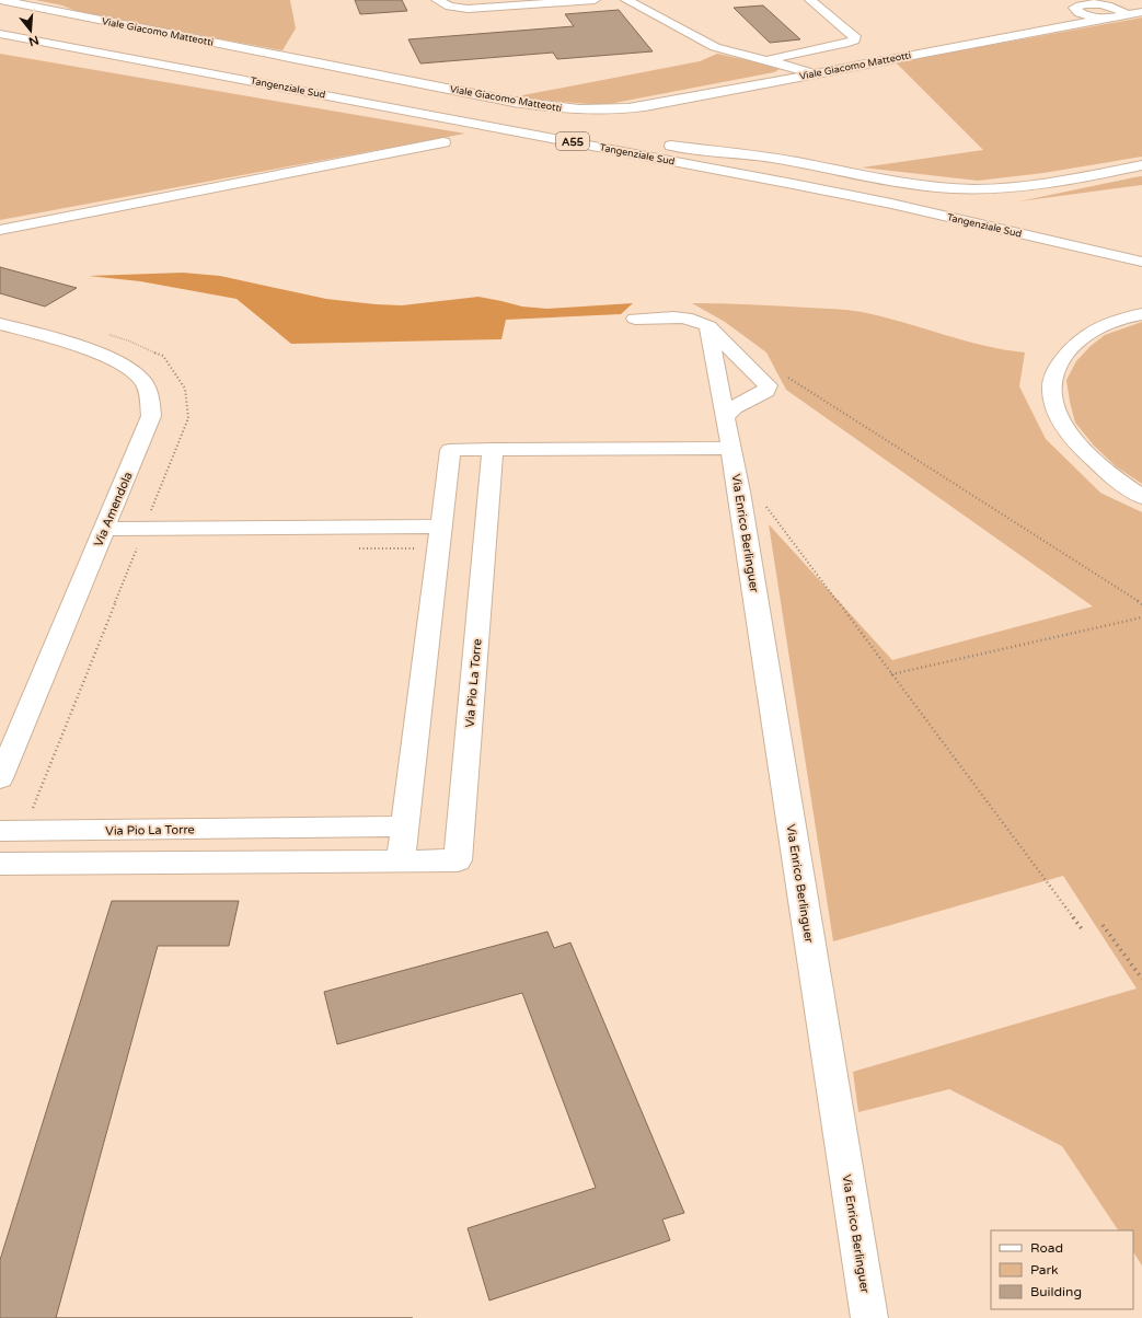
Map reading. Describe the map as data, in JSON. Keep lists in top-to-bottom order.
{
  "streets": {
    "main road": [
      "Viale Giacomo Matteotti",
      "Tangenziale Sud",
      "A55",
      "Via Amendola",
      "Via Enrico Berlinguer",
      "Via Pio La Torre"
    ]
  },
  "legend": ["Road", "Park", "Building"],
  "north": "bottom"
}
